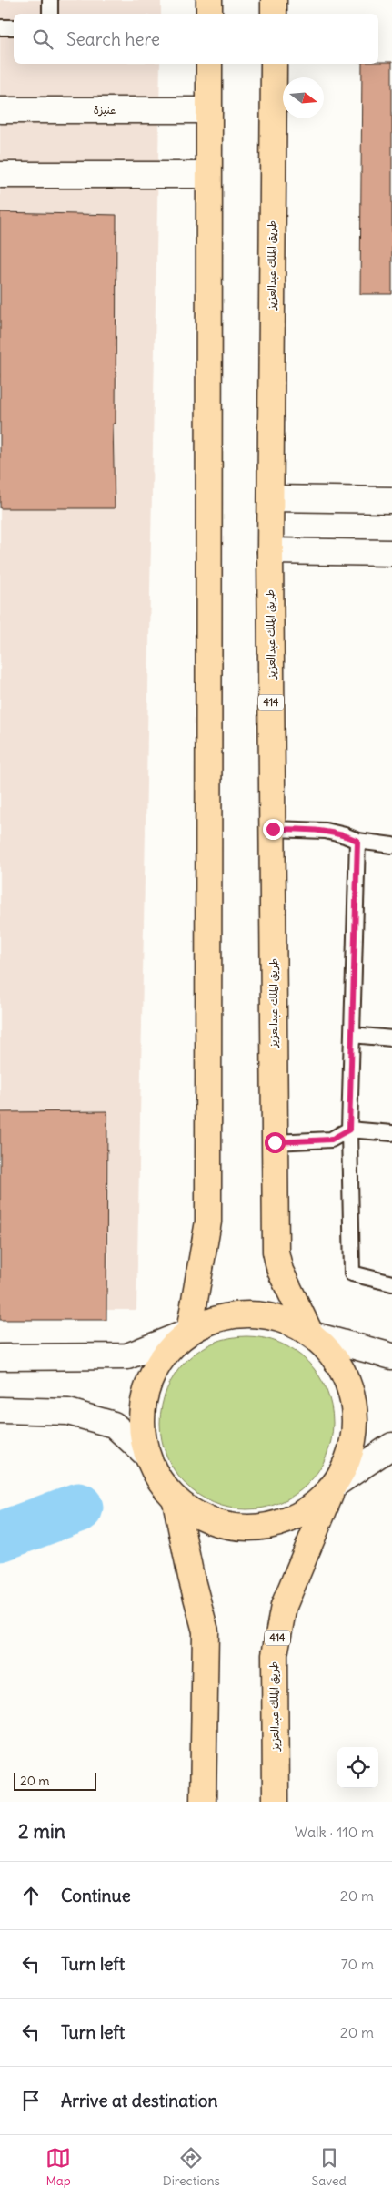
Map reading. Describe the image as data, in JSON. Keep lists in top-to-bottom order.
{
  "streets": {
    "highway": ["طريق الملك عبدالعزيز", "414"],
    "street": ["عنيزة"]
  },
  "scale_bar": "20 m",
  "north": "right",
  "page": {
    "search": "Search here",
    "scale": "20 m",
    "heading": ["2 min", "Walk · 110 m"],
    "list": [
      ["Continue", "20 m"],
      ["Turn left", "70 m"],
      ["Turn left", "20 m"],
      "Arrive at destination"
    ],
    "nav": ["Map", "Directions", "Saved"]
  }
}
